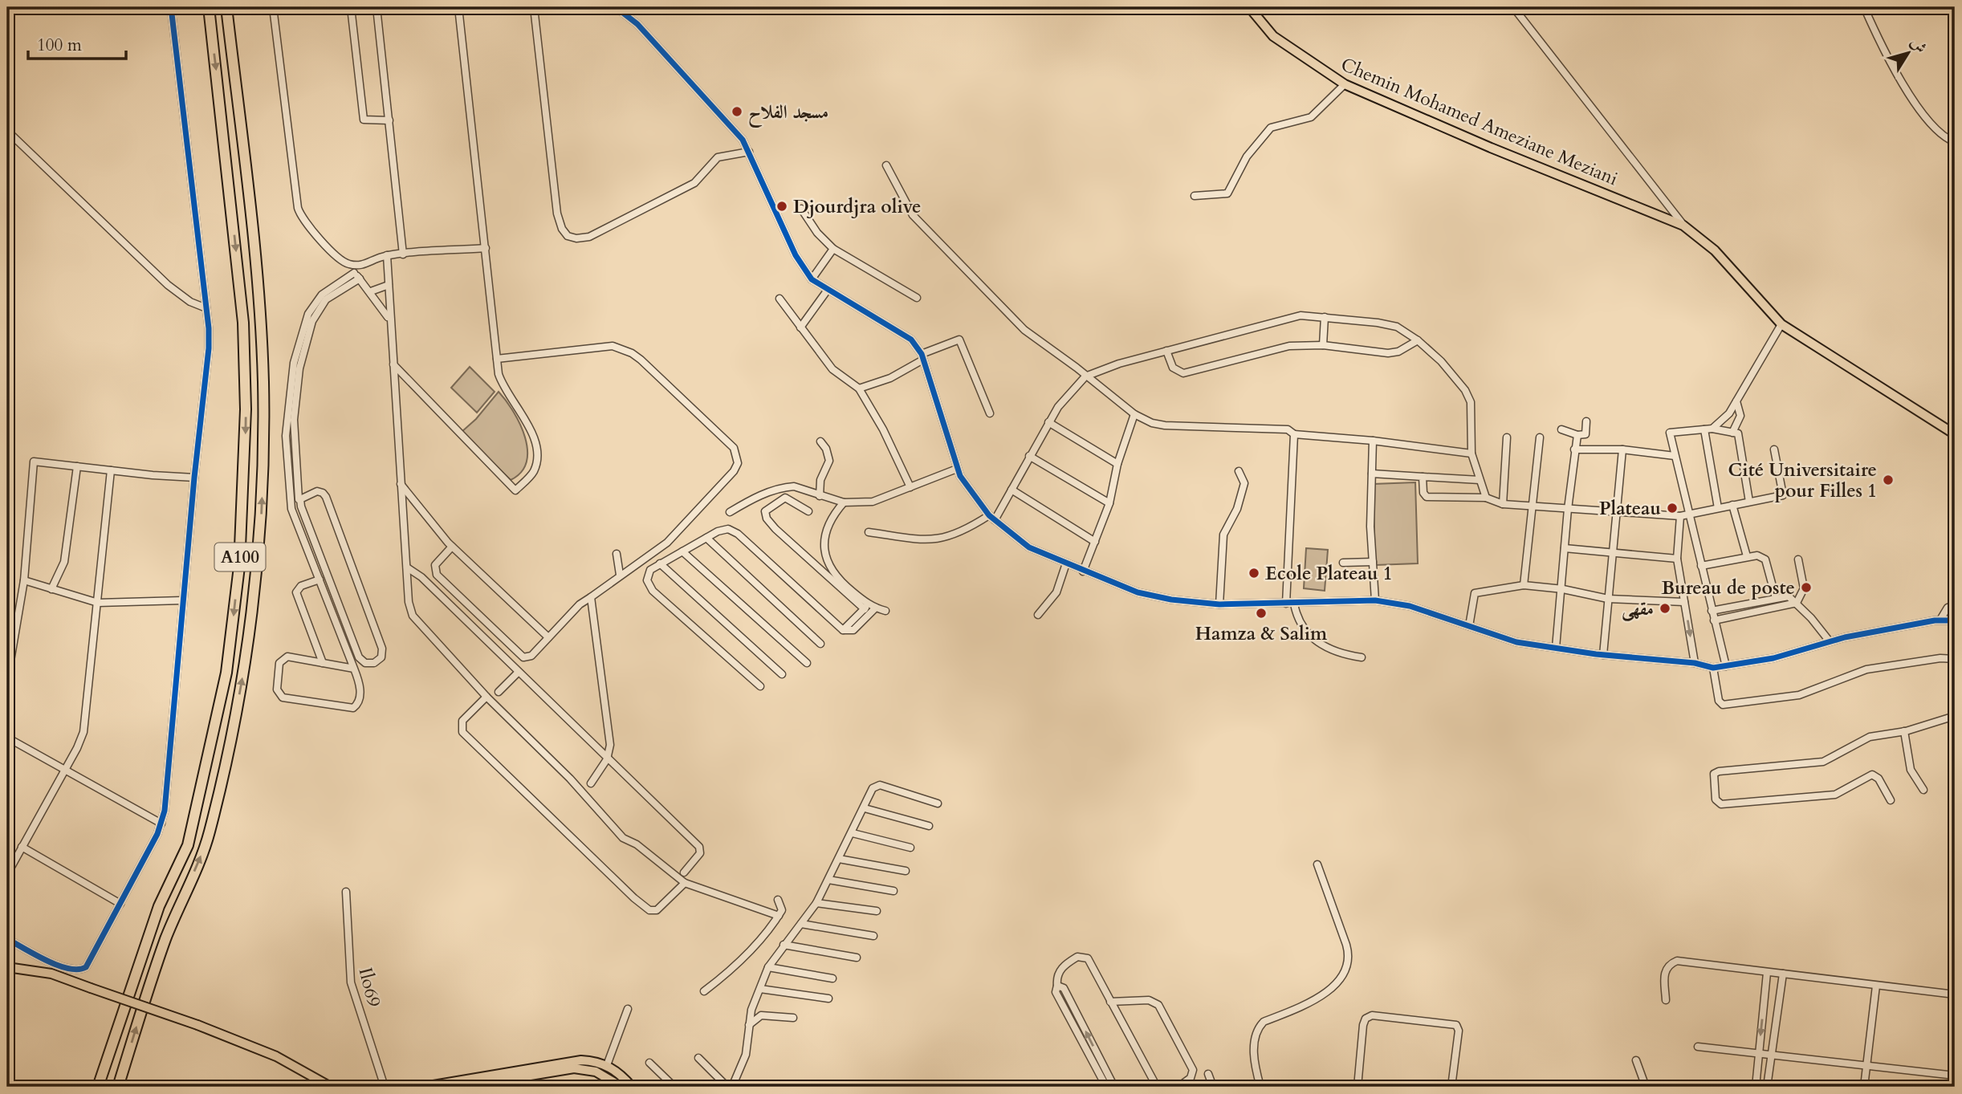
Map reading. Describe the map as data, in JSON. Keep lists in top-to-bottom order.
{
  "streets": {
    "highway": ["A100"],
    "main road": ["Chemin Mohamed Ameziane Meziani"],
    "street": ["Ilo69"]
  },
  "places": [
    "مسجد الفلاح",
    "Djourdjra olive",
    "Cité Universitaire pour Filles 1",
    "Plateau",
    "Ecole Plateau 1",
    "Bureau de poste",
    "مقهى",
    "Hamza & Salim"
  ],
  "scale_bar": "100 m",
  "north": "top right"
}
